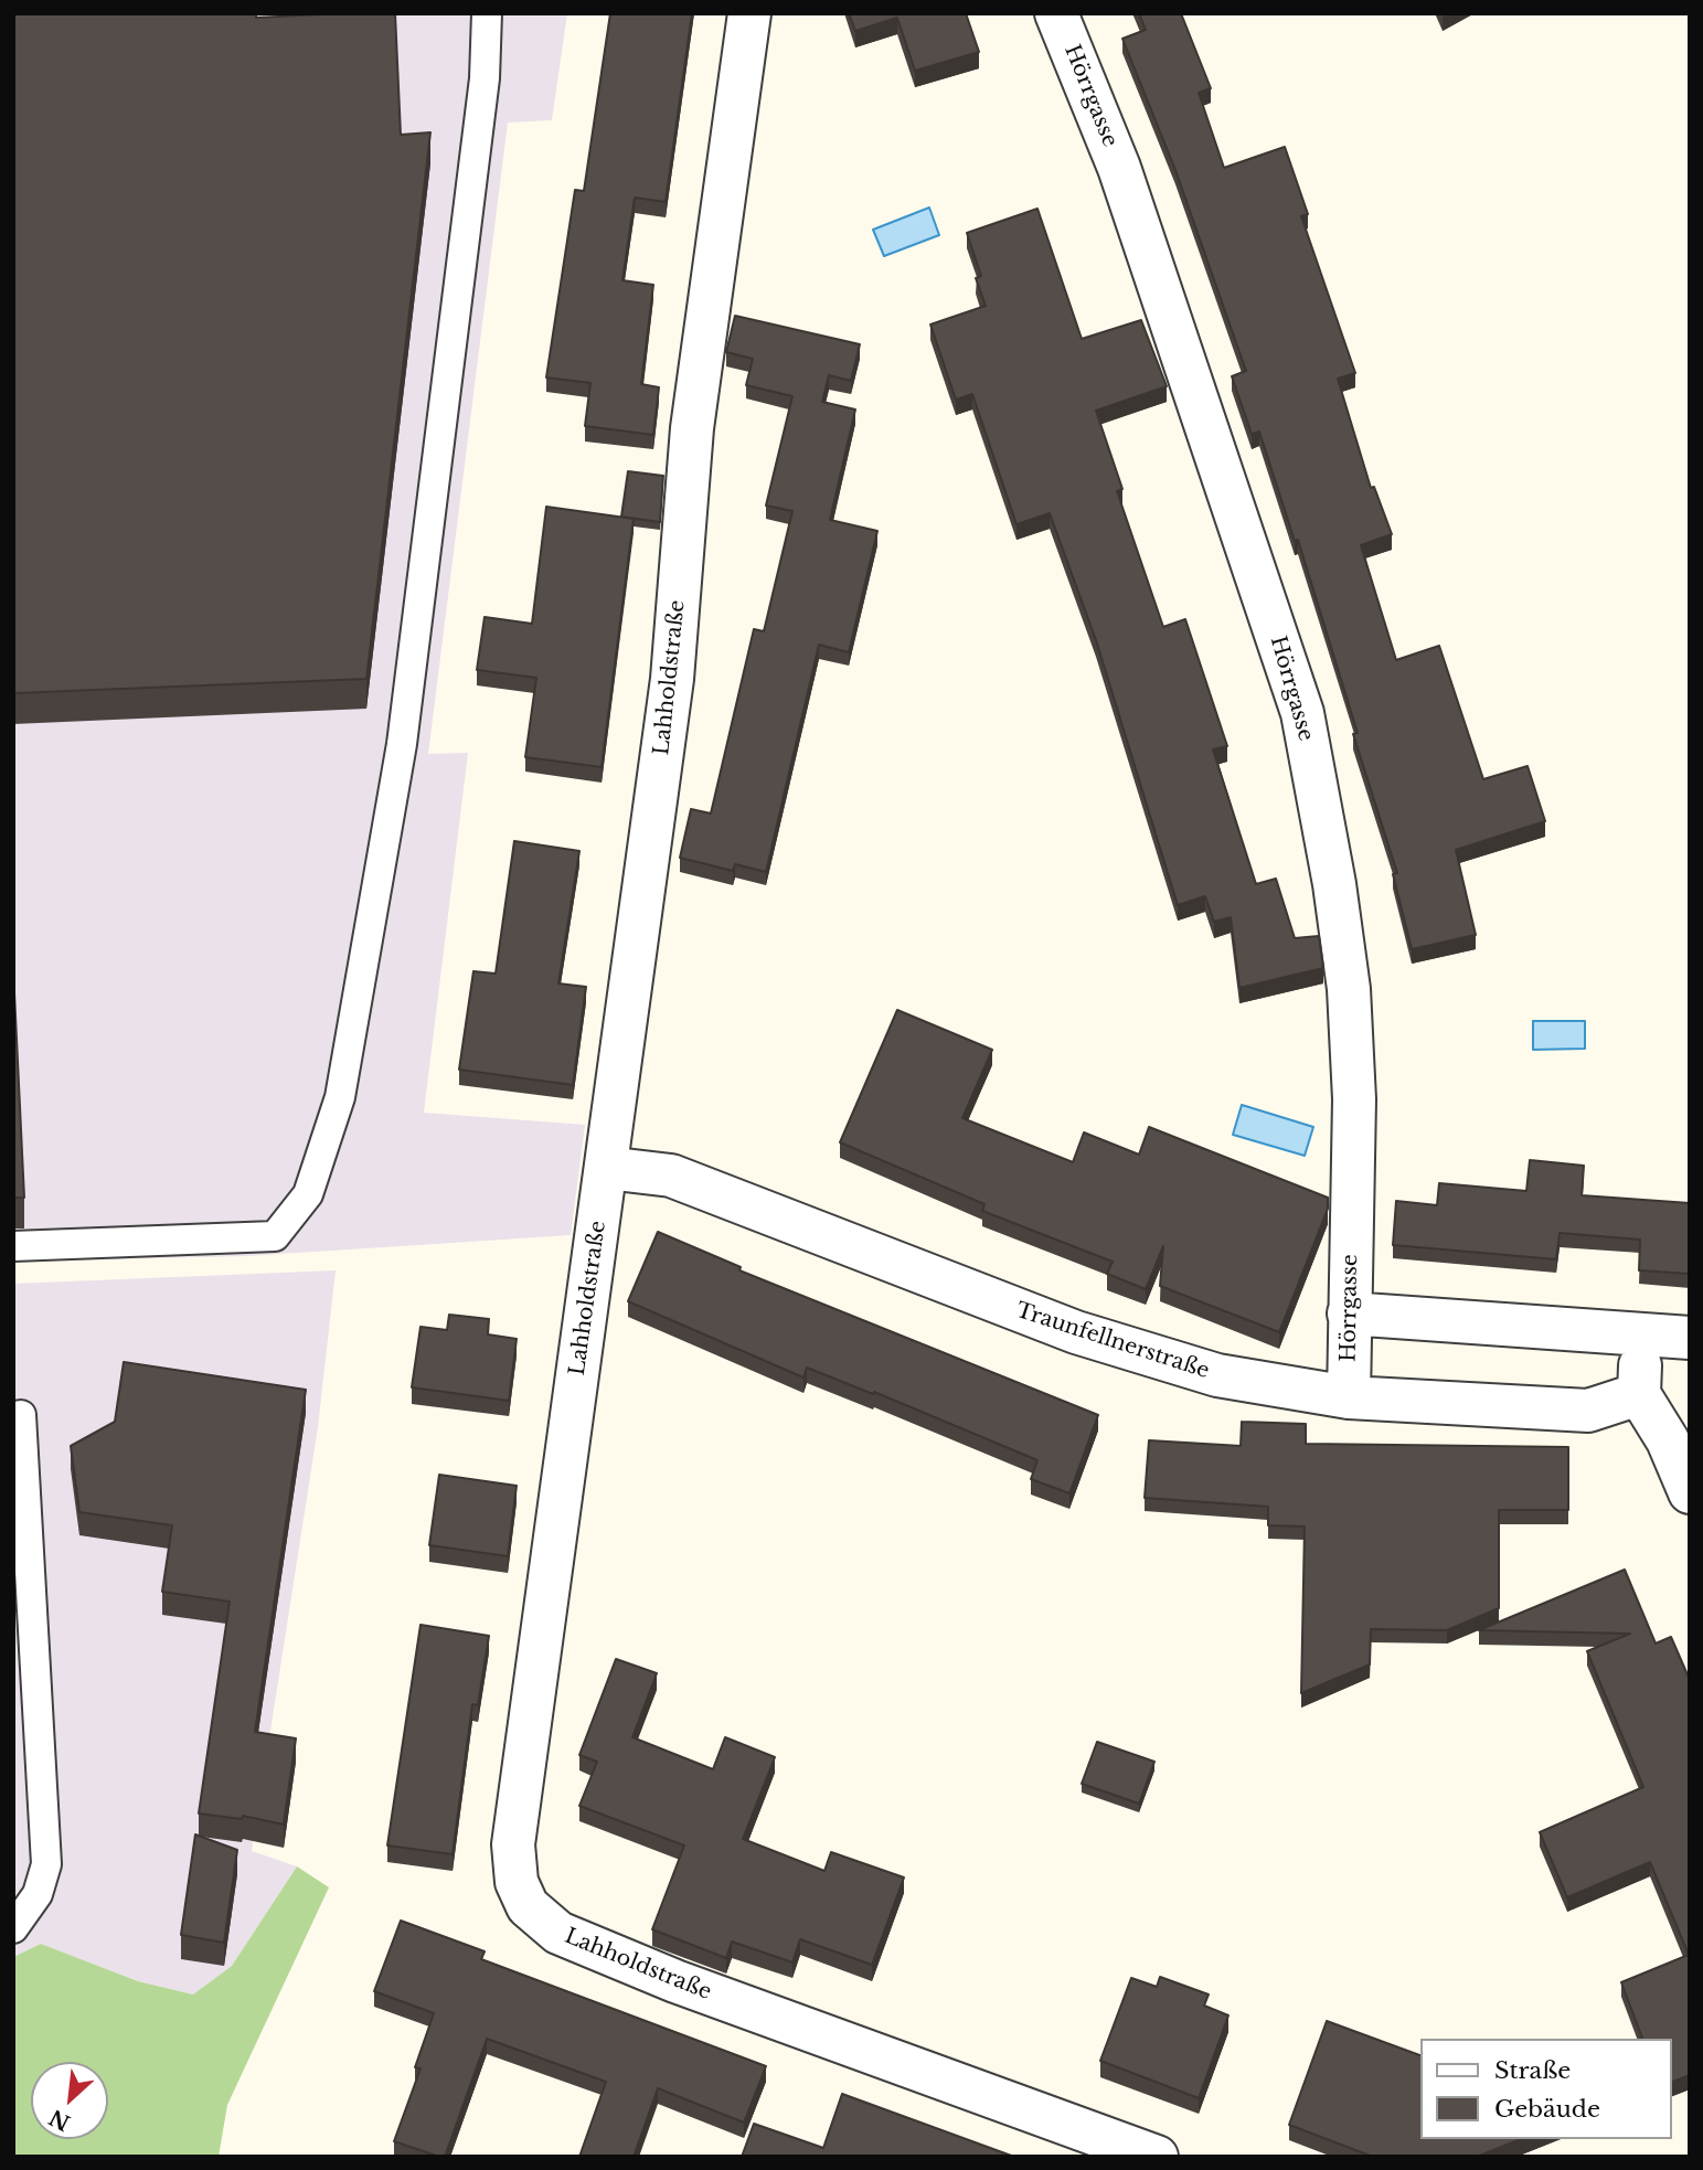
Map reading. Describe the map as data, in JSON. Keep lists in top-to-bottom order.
{
  "streets": {
    "street": ["Hörrgasse", "Lahholdstraße", "Traunfellnerstraße"]
  },
  "crossings": [
    ["Hörrgasse", "Traunfellnerstraße"],
    ["Lahholdstraße", "Traunfellnerstraße"]
  ],
  "legend": ["Straße", "Gebäude"],
  "north": "bottom left"
}
